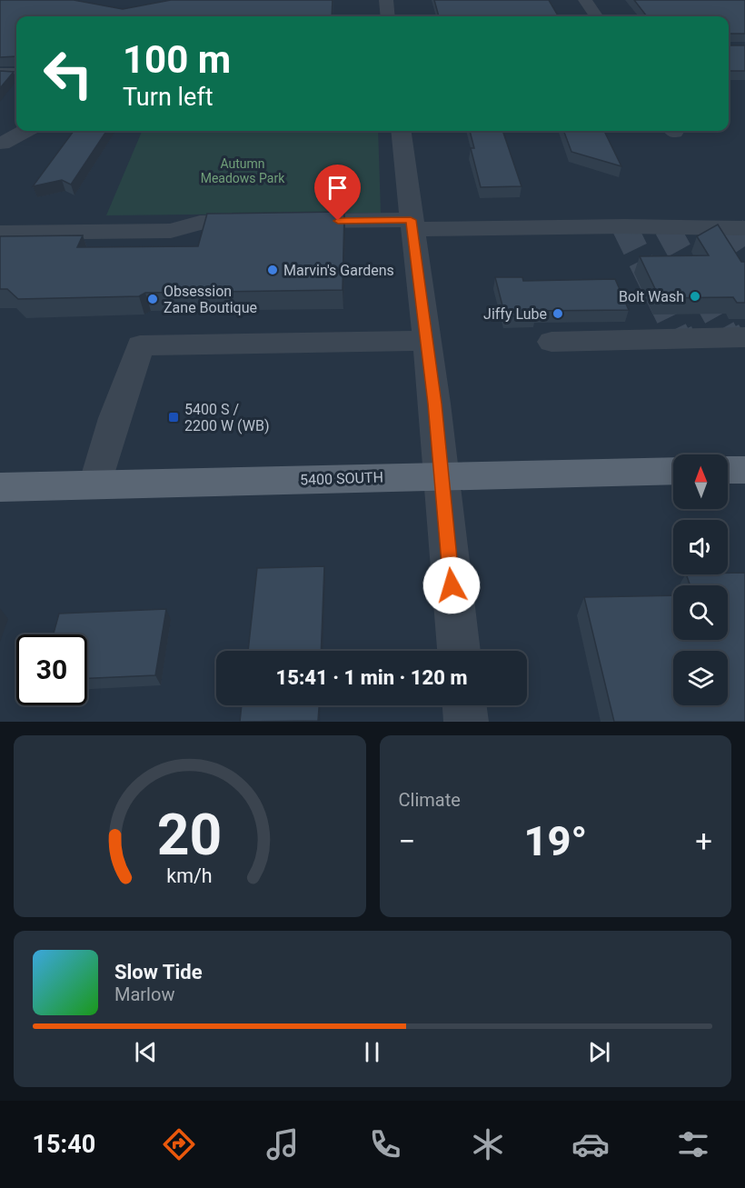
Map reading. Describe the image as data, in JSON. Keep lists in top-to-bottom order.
{
  "streets": {
    "main road": ["5400 SOUTH"]
  },
  "parks": ["Autumn Meadows Park"],
  "places": {
    "other": [
      "Marvin's Gardens",
      "Bolt Wash",
      "Obsession Zane Boutique",
      "Jiffy Lube"
    ],
    "transit": ["5400 S / 2200 W (WB)"]
  },
  "north": "top",
  "page": {
    "turn": ["100 m", "Turn left"],
    "limit": "30",
    "trip": "15:41 · 1 min · 120 m",
    "tile": "Climate",
    "heat": ["−", "19°", "+"],
    "song": ["Slow Tide", "Marlow"],
    "tabs": "15:40",
    "gauge": ["20", "km/h"]
  }
}
